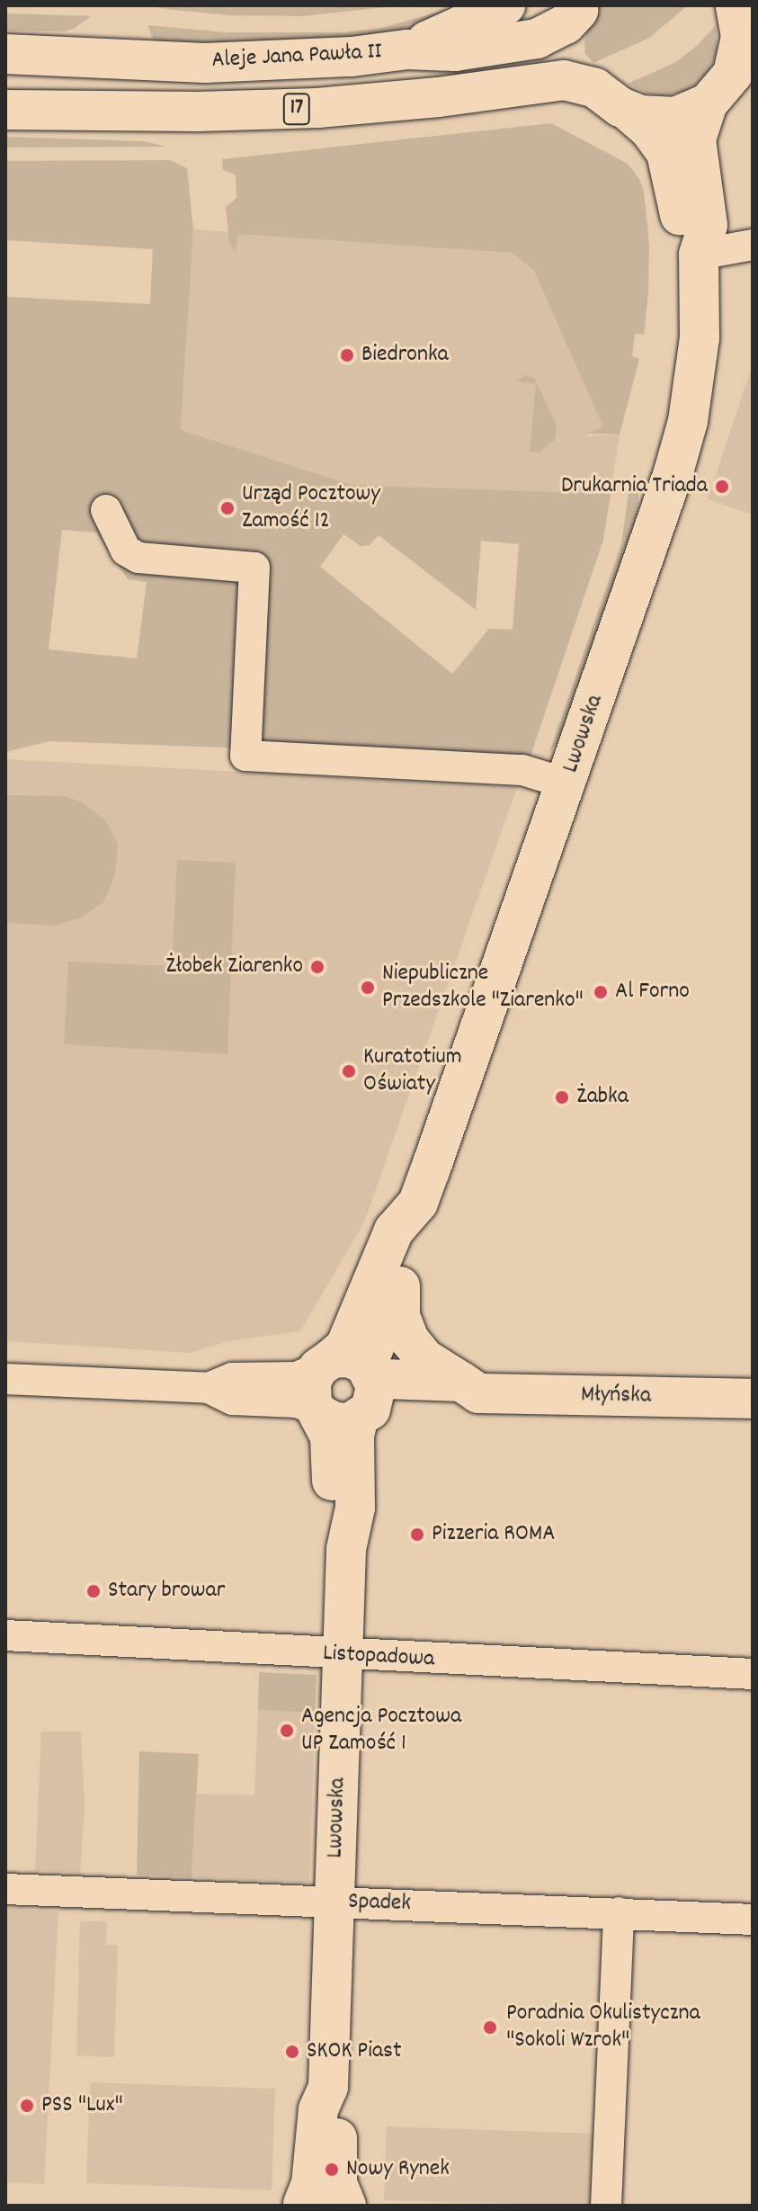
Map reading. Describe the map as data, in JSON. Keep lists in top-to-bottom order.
{
  "streets": {
    "main road": [
      "Aleje Jana Pawła II",
      "17",
      "Lwowska",
      "Młyńska"
    ],
    "street": ["Listopadowa", "Spadek"]
  },
  "crossings": [
    ["Aleje Jana Pawła II", "17"],
    ["17", "Lwowska"],
    ["Lwowska", "Młyńska"],
    ["Lwowska", "Listopadowa"],
    ["Lwowska", "Spadek"]
  ],
  "places": [
    "Biedronka",
    "Drukarnia Triada",
    "Urząd Pocztowy Zamość 12",
    "Żłobek Ziarenko",
    "Niepubliczne Przedszkole \"Ziarenko\"",
    "Al Forno",
    "Kuratotium Oświaty",
    "Żabka",
    "Pizzeria ROMA",
    "Stary browar",
    "Agencja Pocztowa UP Zamość 1",
    "Poradnia Okulistyczna \"Sokoli Wzrok\"",
    "SKOK Piast",
    "PSS \"Lux\"",
    "Nowy Rynek"
  ]
}
